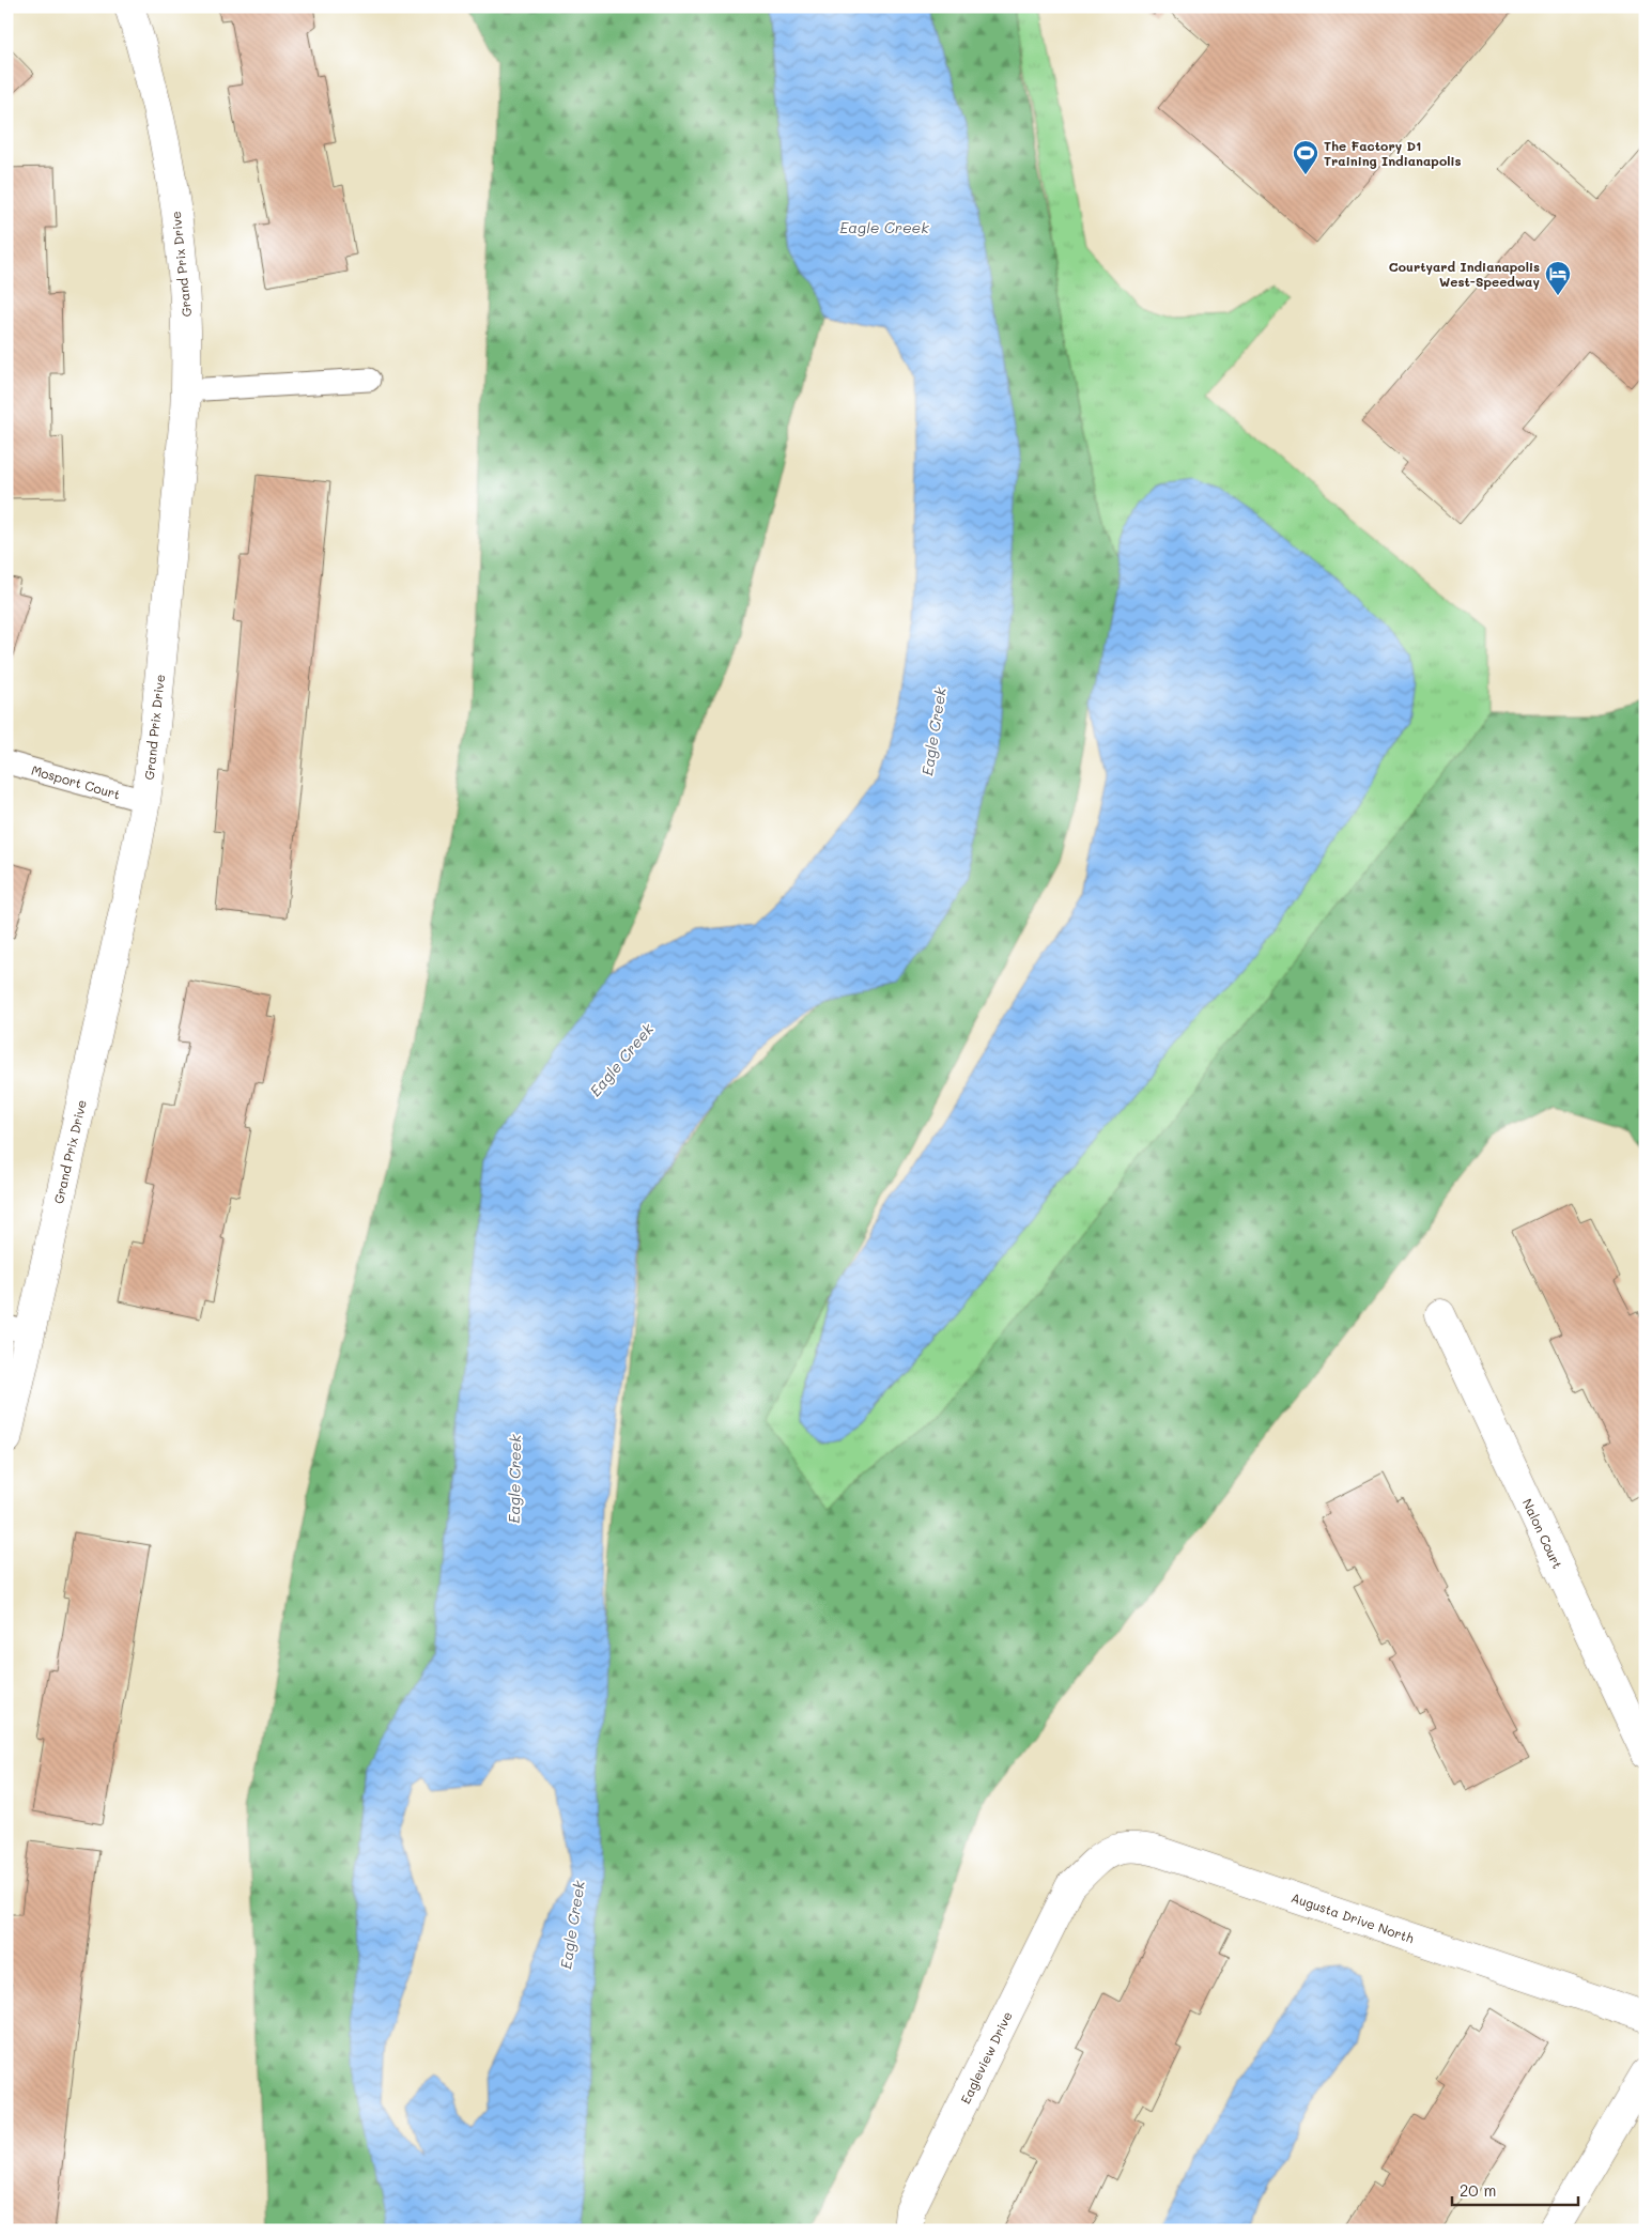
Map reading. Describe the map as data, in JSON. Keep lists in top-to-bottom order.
{
  "streets": {
    "street": [
      "Grand Prix Drive",
      "Nalon Court",
      "Augusta Drive North",
      "Eagleview Drive"
    ],
    "lane": ["Mosport Court"]
  },
  "crossings": [
    ["Grand Prix Drive", "Mosport Court"],
    ["Augusta Drive North", "Eagleview Drive"]
  ],
  "water": ["Eagle Creek"],
  "places": {
    "sports": ["The Factory D1 Training Indianapolis"],
    "hotel": ["Courtyard Indianapolis West-Speedway"]
  },
  "scale_bar": "20 m"
}
